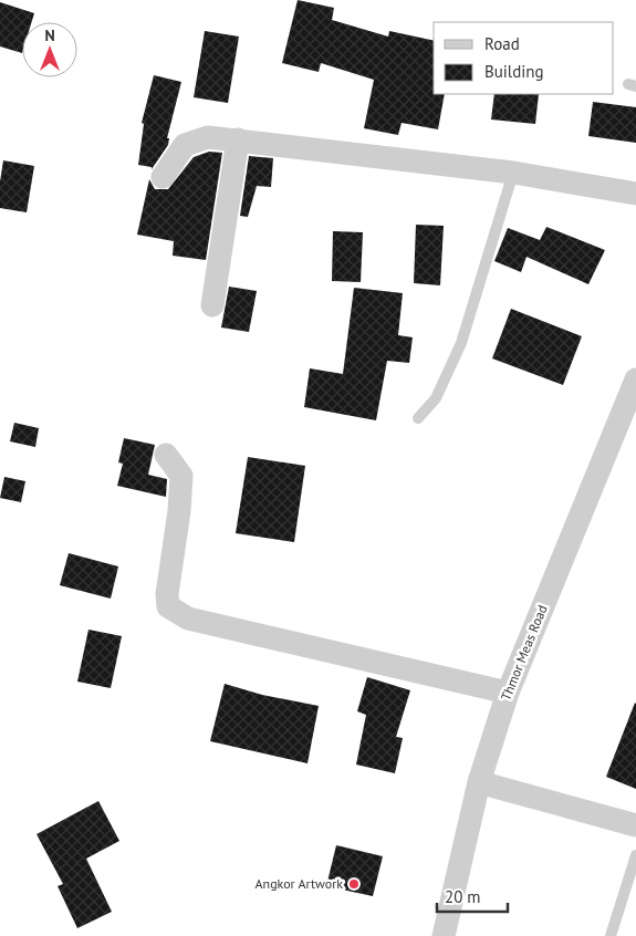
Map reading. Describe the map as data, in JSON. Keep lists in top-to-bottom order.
{
  "streets": {
    "street": ["Thmor Meas Road"]
  },
  "places": ["Angkor Artwork"],
  "legend": ["Road", "Building"],
  "scale_bar": "20 m",
  "north": "top"
}
